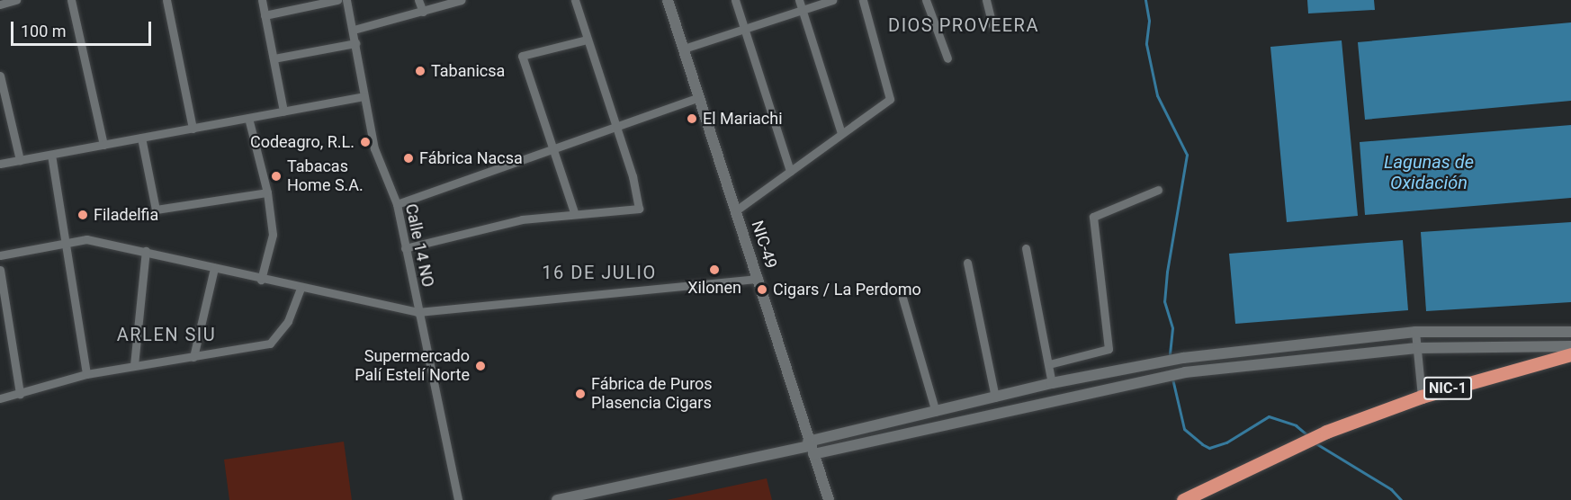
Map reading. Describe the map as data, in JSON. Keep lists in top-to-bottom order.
{
  "streets": {
    "highway": ["NIC-1"],
    "street": ["NIC-49", "Calle 14 NO"]
  },
  "districts": ["DIOS PROVEERA", "16 DE JULIO", "ARLEN SIU"],
  "water": ["Lagunas de Oxidación"],
  "places": [
    "Tabanicsa",
    "El Mariachi",
    "Codeagro, R.L.",
    "Fábrica Nacsa",
    "Tabacas Home S.A.",
    "Filadelfia",
    "Xilonen",
    "Cigars / La Perdomo",
    "Supermercado Palí Estelí Norte",
    "Fábrica de Puros Plasencia Cigars"
  ],
  "scale_bar": "100 m"
}
